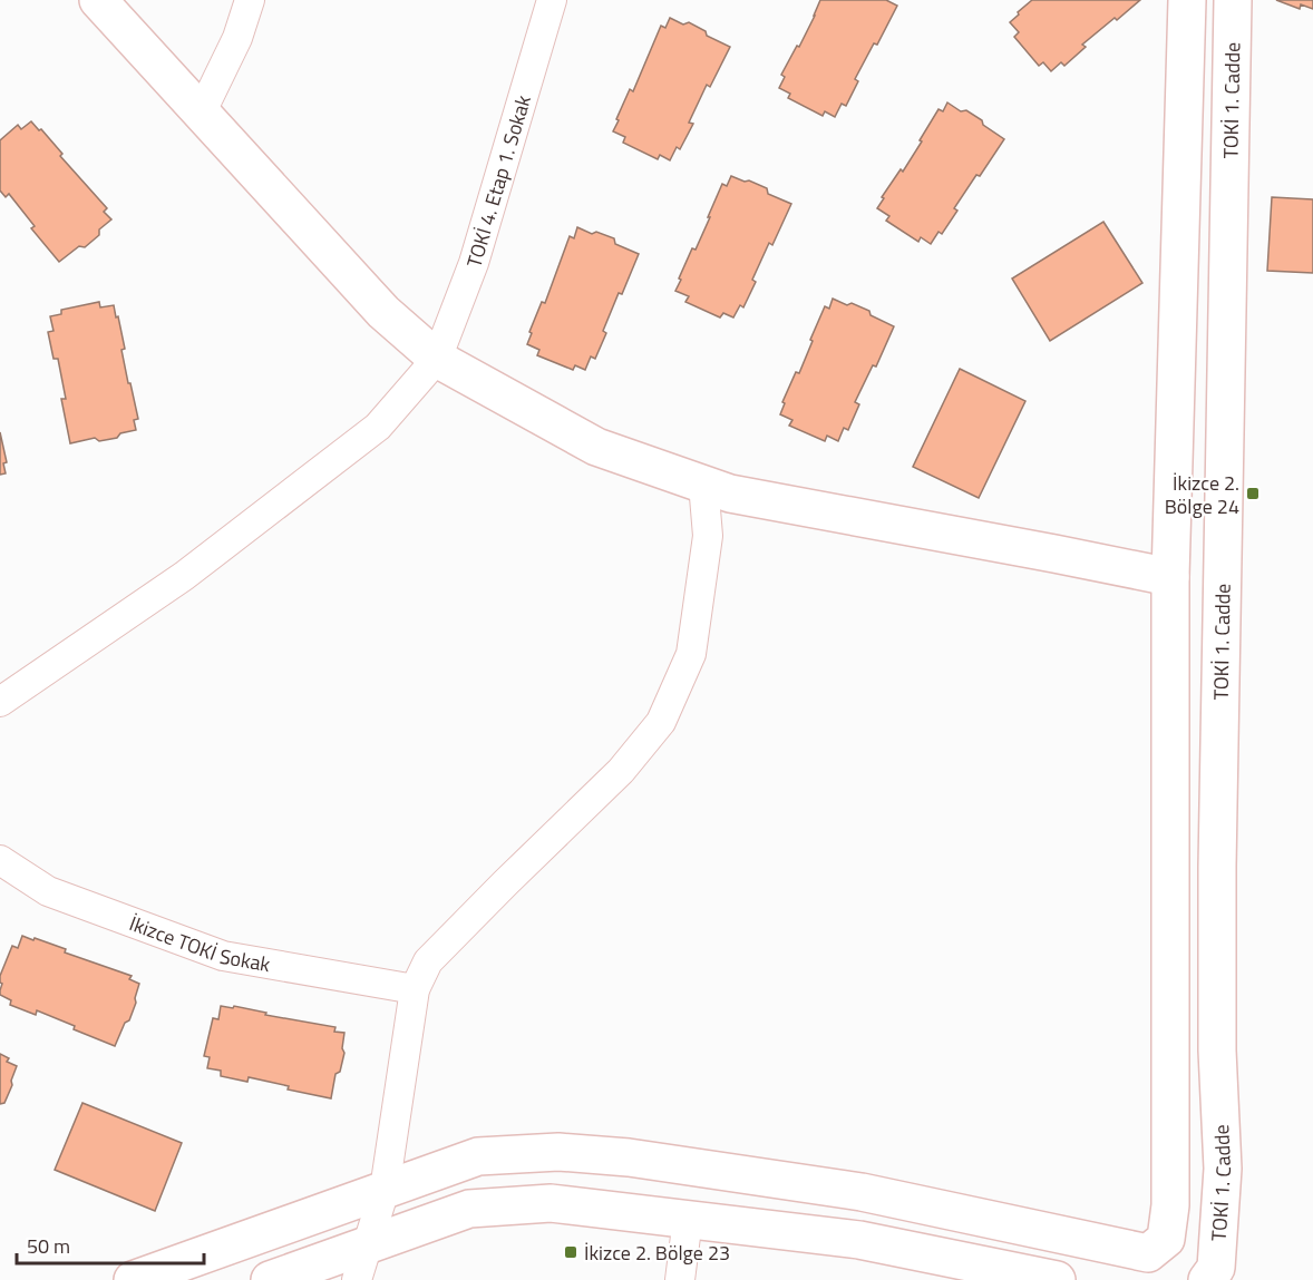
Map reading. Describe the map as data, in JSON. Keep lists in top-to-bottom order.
{
  "streets": {
    "main road": ["TOKİ 1. Cadde"],
    "street": ["TOKİ 4. Etap 1. Sokak", "İkizce TOKİ Sokak"]
  },
  "places": {
    "transit": ["İkizce 2. Bölge 24", "İkizce 2. Bölge 23"]
  },
  "scale_bar": "50 m"
}
